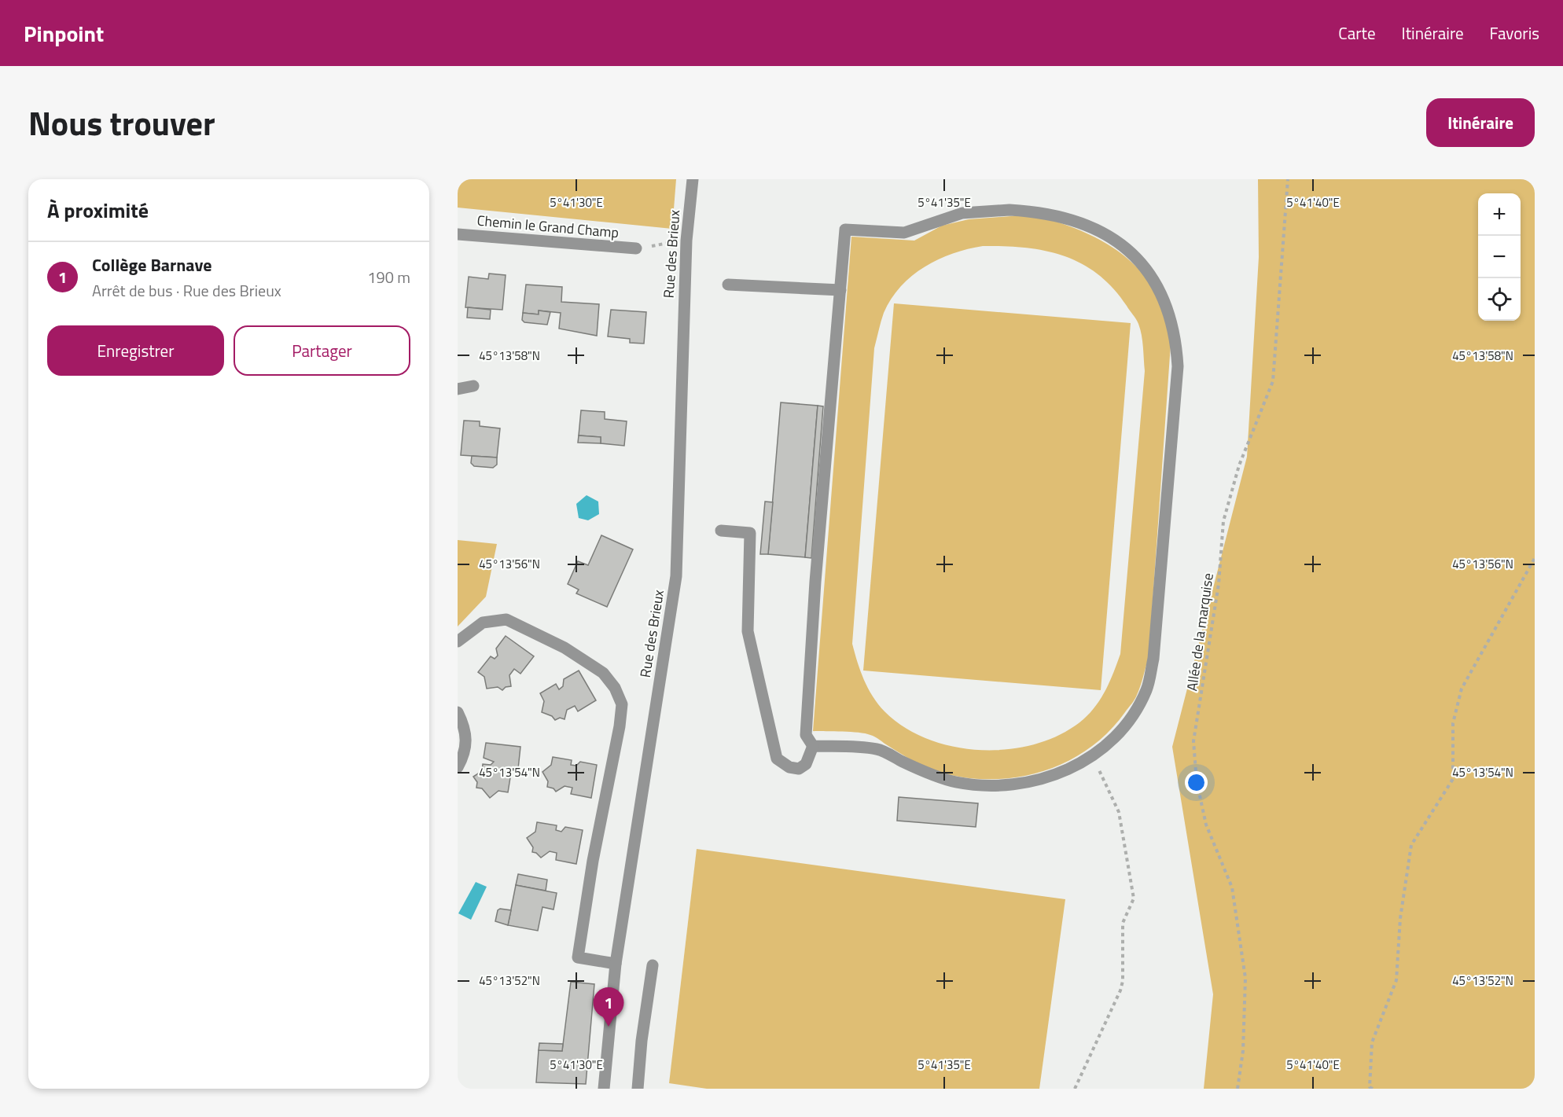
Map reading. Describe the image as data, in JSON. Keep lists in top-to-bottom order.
{
  "streets": {
    "street": ["Chemin le Grand Champ", "Rue des Brieux"],
    "path": ["Allée de la marquise"]
  },
  "page": {
    "header": "Pinpoint",
    "nav": ["Carte", "Itinéraire", "Favoris"],
    "title": "Nous trouver",
    "buttons": [
      "Itinéraire",
      ["Enregistrer", "Partager"]
    ],
    "heading": "À proximité",
    "map_buttons": ["+", "−"],
    "list": [
      {
        "mark": "1",
        "name": "Collège Barnave",
        "note": "Arrêt de bus · Rue des Brieux",
        "value": "190 m"
      }
    ],
    "pins": "1"
  },
  "coordinates": [
    "5°41'30\"E",
    "5°41'35\"E",
    "5°41'40\"E",
    "45°13'58\"N",
    "45°13'56\"N",
    "45°13'54\"N",
    "45°13'52\"N"
  ]
}
